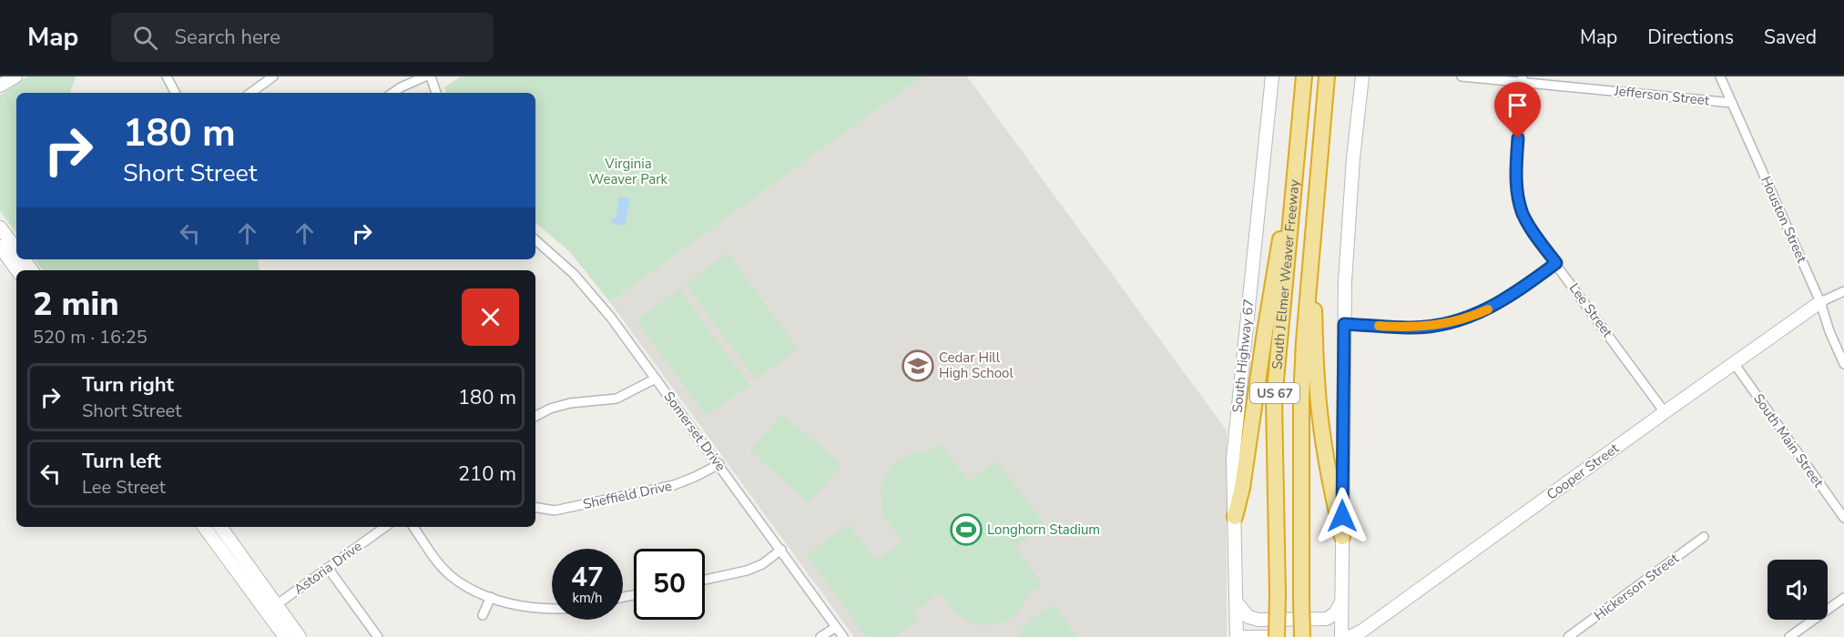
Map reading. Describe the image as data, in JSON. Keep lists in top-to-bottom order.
{
  "streets": {
    "highway": ["South J Elmer Weaver Freeway", "US 67"],
    "main road": ["South Highway 67", "Cooper Street"],
    "street": [
      "Jefferson Street",
      "Houston Street",
      "Lee Street",
      "Somerset Drive",
      "South Main Street",
      "Sheffield Drive",
      "Astoria Drive",
      "Hickerson Street"
    ]
  },
  "crossings": [
    ["Jefferson Street", "Houston Street"],
    ["Jefferson Street", "Lee Street"],
    ["Houston Street", "Cooper Street"],
    ["Lee Street", "Cooper Street"],
    ["Somerset Drive", "Sheffield Drive"],
    ["South Main Street", "Cooper Street"]
  ],
  "parks": ["Virginia Weaver Park"],
  "places": {
    "school or university": ["Cedar Hill High School"],
    "sports": ["Longhorn Stadium"]
  },
  "page": {
    "header": "Map",
    "search": "Search here",
    "nav": ["Map", "Directions", "Saved"],
    "turn": ["180 m", "Short Street"],
    "heading": ["2 min", "520 m · 16:25"],
    "list": [
      {
        "name": "Turn right",
        "note": "Short Street",
        "value": "180 m"
      },
      {
        "name": "Turn left",
        "note": "Lee Street",
        "value": "210 m"
      }
    ],
    "speed": "47 km/h",
    "limit": "50"
  }
}
